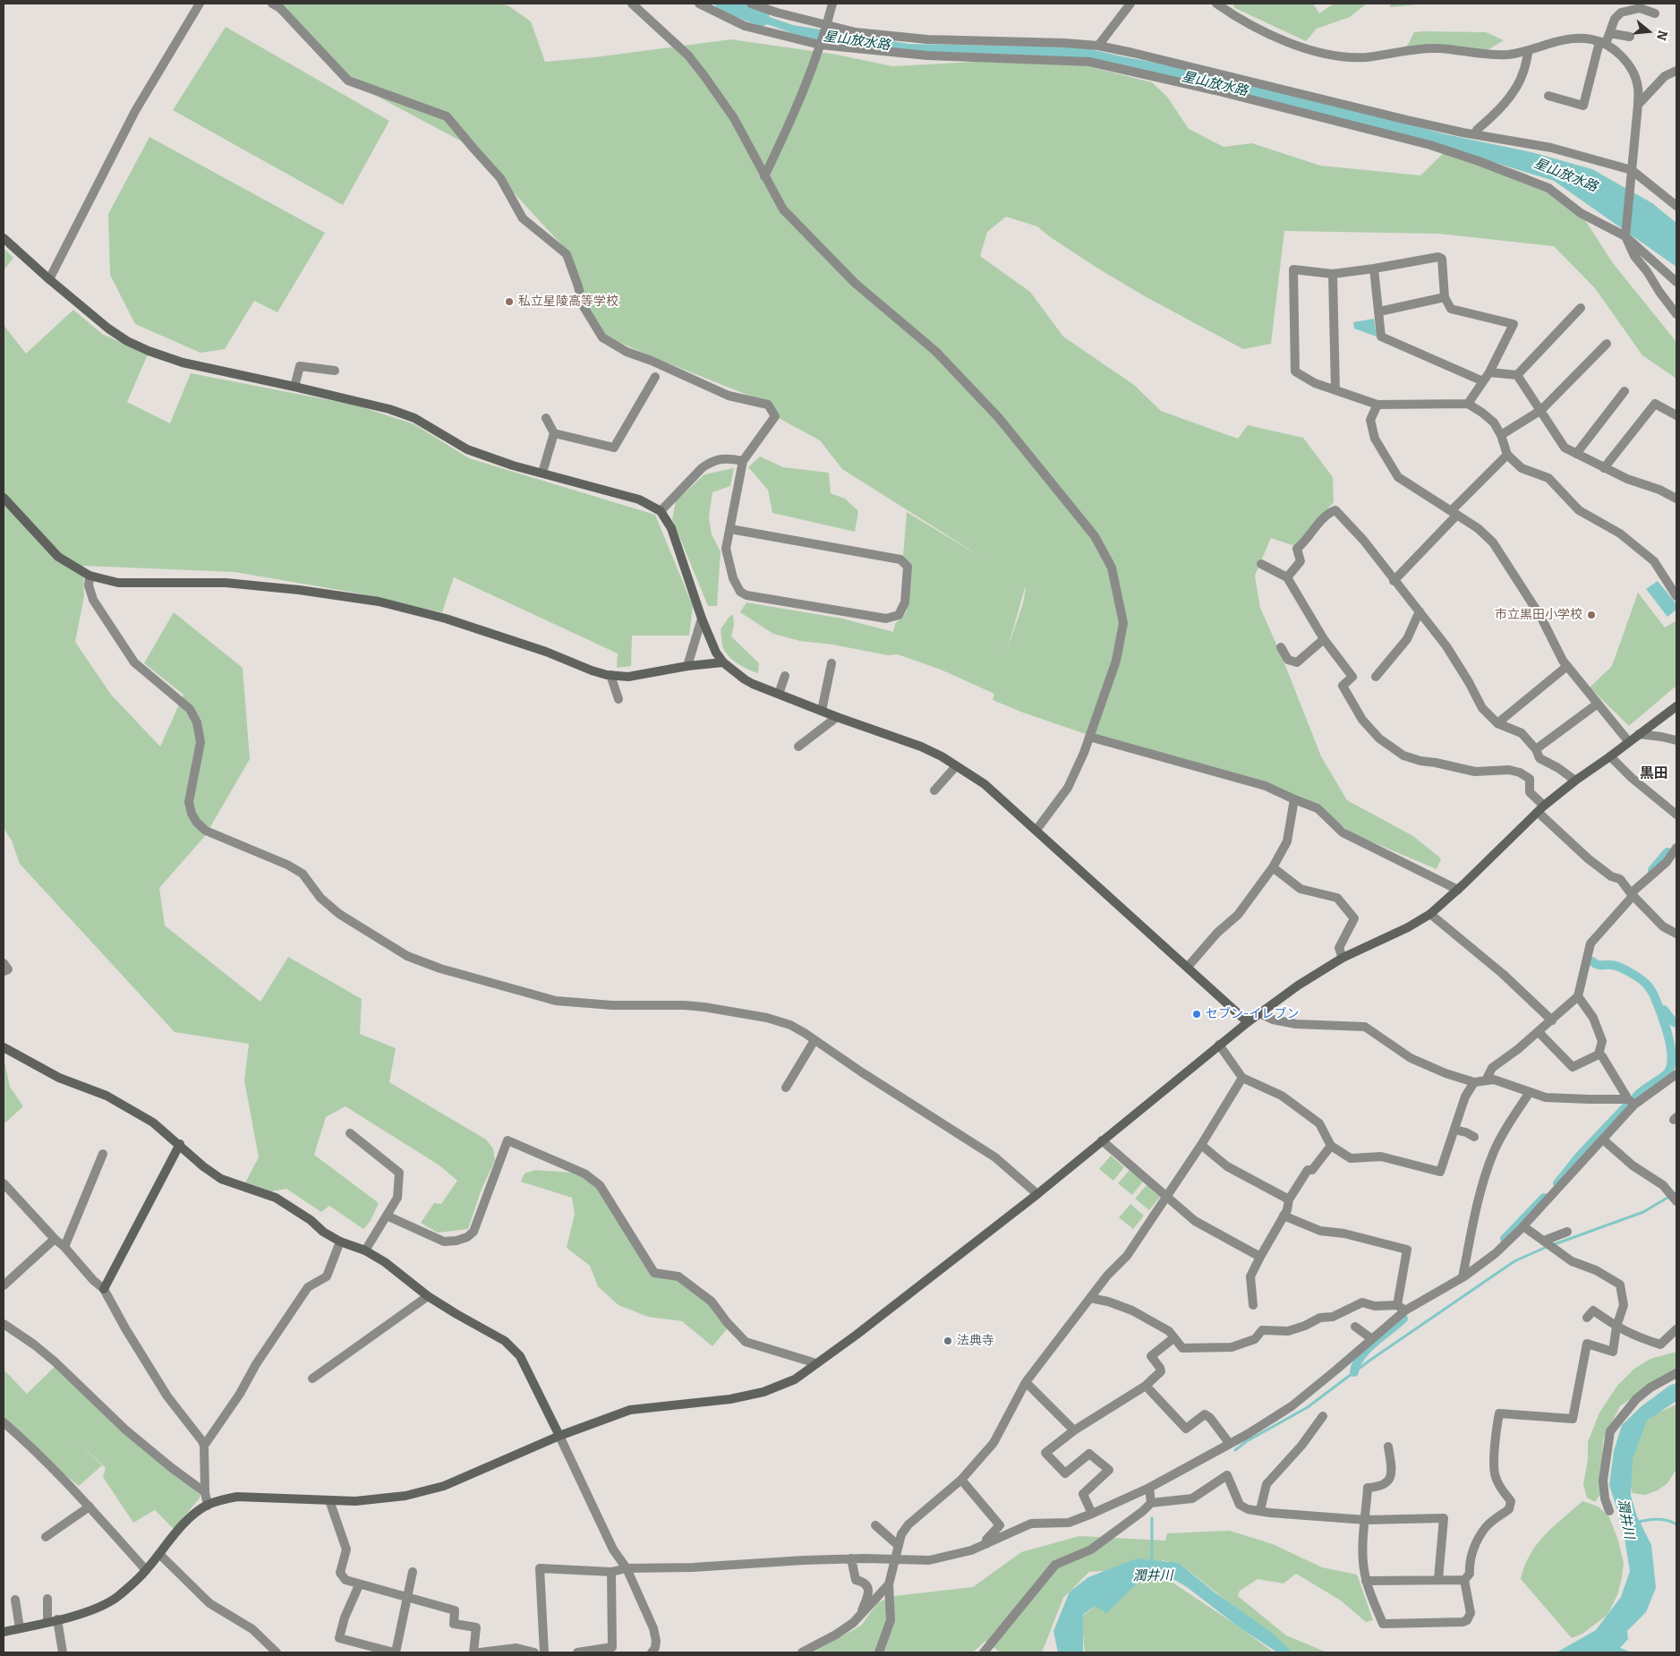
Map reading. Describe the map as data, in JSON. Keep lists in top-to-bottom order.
{
  "districts": ["黒田"],
  "water": ["星山放水路", "潤井川"],
  "places": [
    "私立星陵高等学校",
    "市立黒田小学校",
    "セブン-イレブン",
    "法典寺"
  ],
  "north": "right"
}
